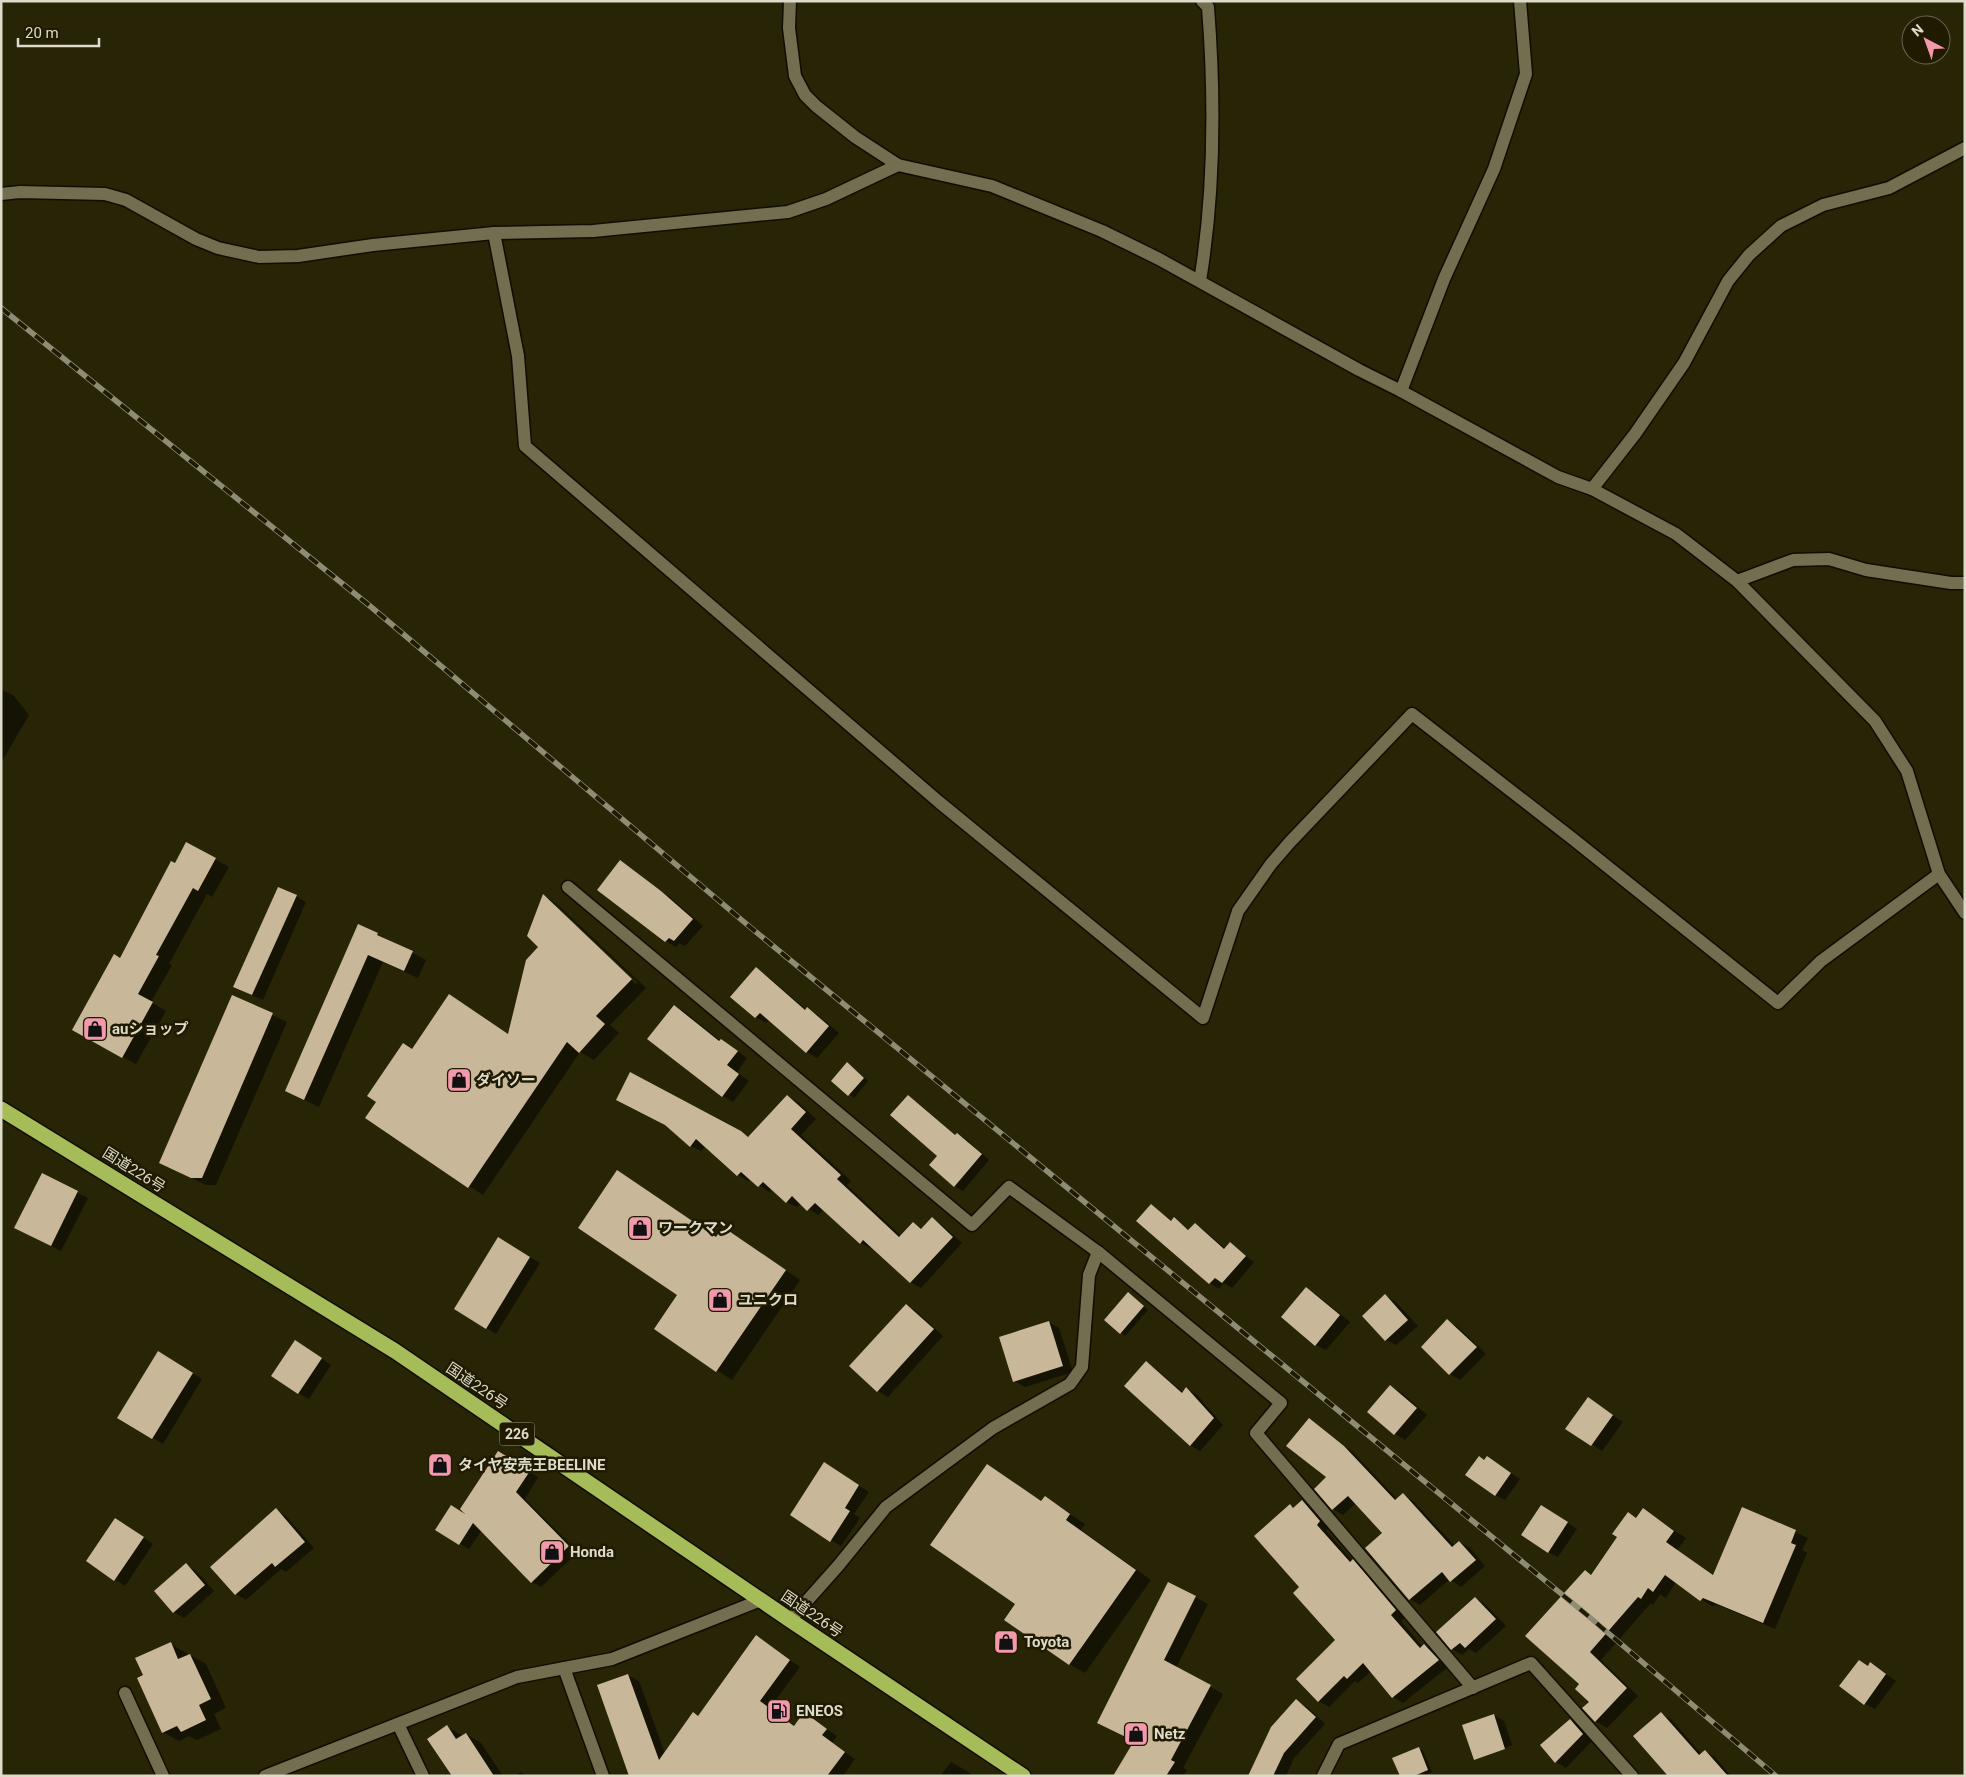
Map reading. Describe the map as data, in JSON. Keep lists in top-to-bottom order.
{
  "streets": {
    "highway": ["国道226号", "226"]
  },
  "places": {
    "shop": [
      "auショップ",
      "ダイソー",
      "ワークマン",
      "ユニクロ",
      "タイヤ安売王BEELINE",
      "Honda",
      "Toyota",
      "Netz"
    ],
    "fuel station": ["ENEOS"]
  },
  "scale_bar": "20 m",
  "north": "top left"
}
